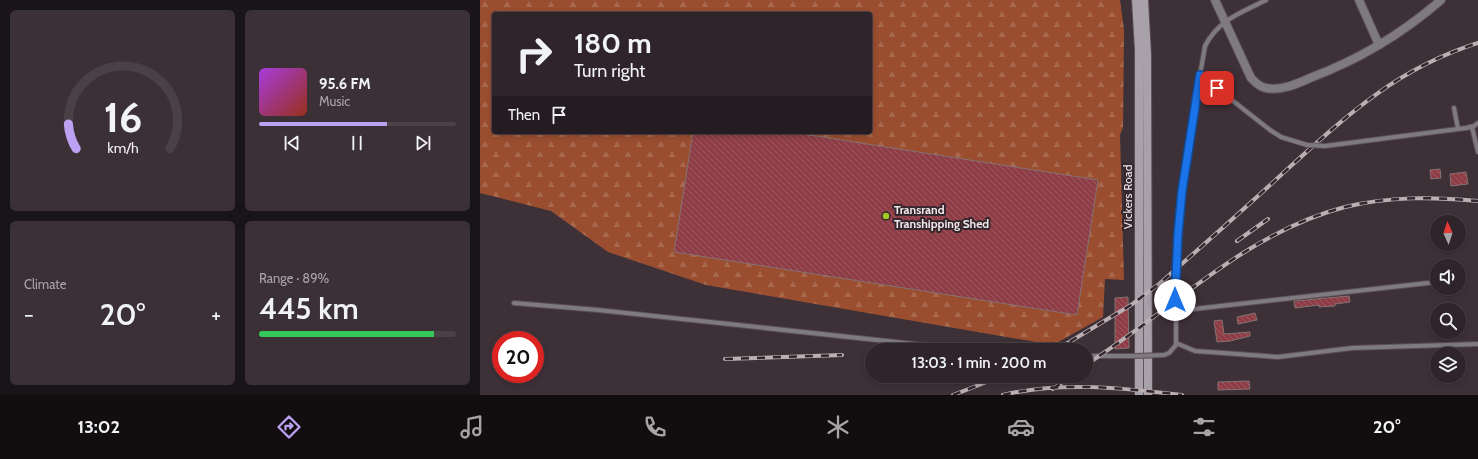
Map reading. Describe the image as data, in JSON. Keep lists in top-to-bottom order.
{
  "streets": {
    "main road": ["Vickers Road"]
  },
  "places": ["Transrand Transhipping Shed"],
  "north": "top",
  "page": {
    "turn": ["180 m", "Turn right"],
    "song": ["95.6 FM", "Music"],
    "then": "Then",
    "tile": [
      "Climate",
      ["Range · 89%", "445 km"]
    ],
    "heat": ["−", "20°", "+"],
    "limit": "20",
    "trip": "13:03 · 1 min · 200 m",
    "tabs": ["13:02", "20°"],
    "gauge": ["16", "km/h"]
  }
}
